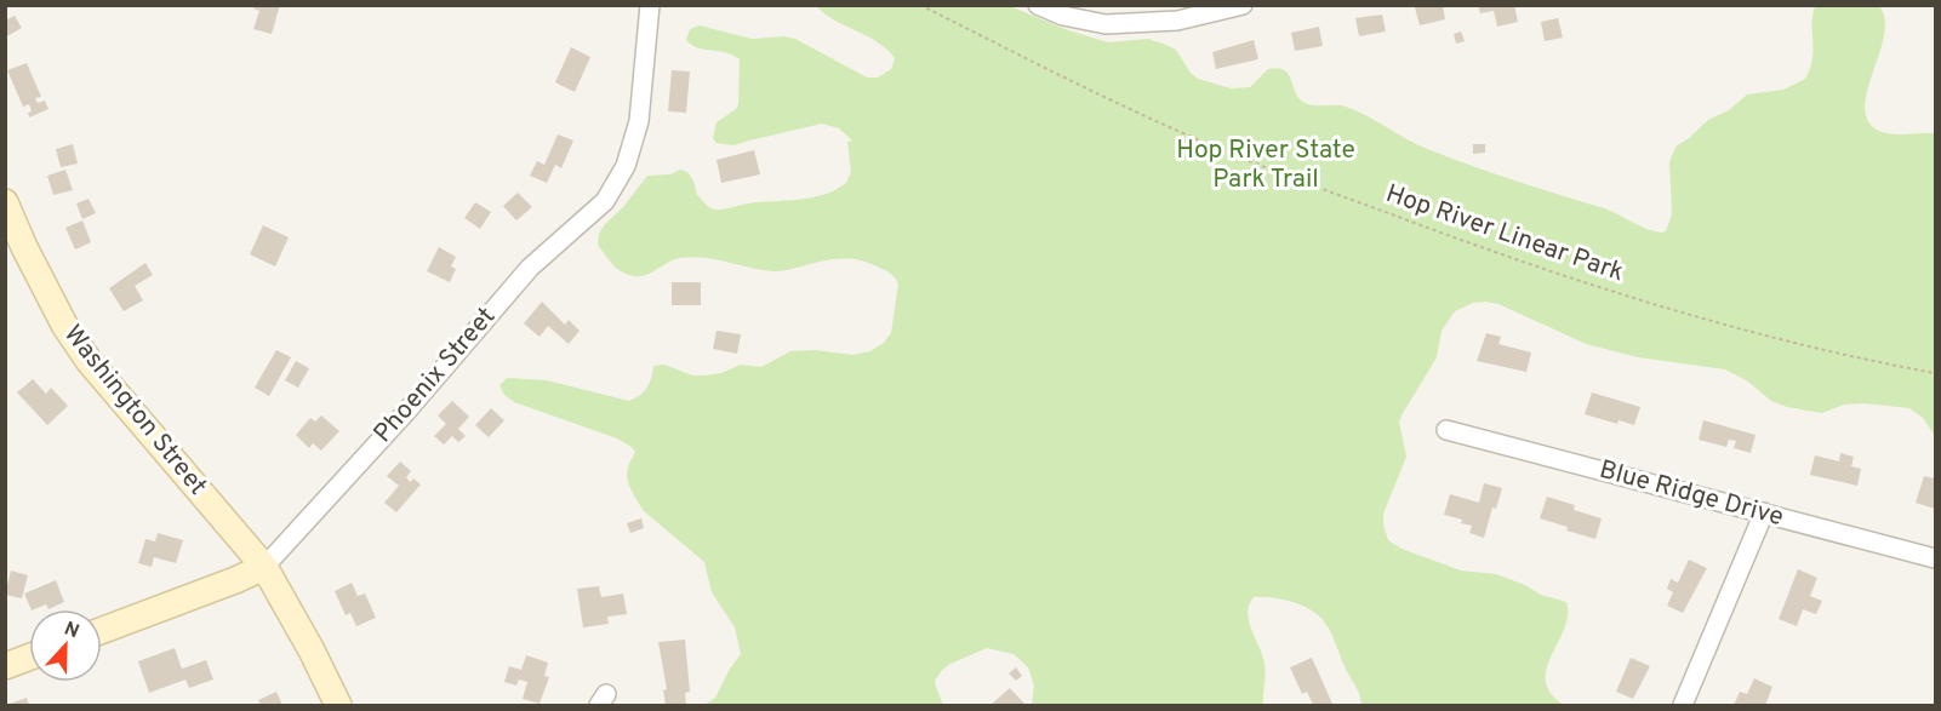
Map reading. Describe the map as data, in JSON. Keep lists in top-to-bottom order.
{
  "streets": {
    "street": ["Phoenix Street", "Washington Street", "Blue Ridge Drive"],
    "path": ["Hop River Linear Park"]
  },
  "crossings": [
    ["Phoenix Street", "Washington Street"]
  ],
  "parks": ["Hop River State Park Trail"],
  "north": "top"
}
